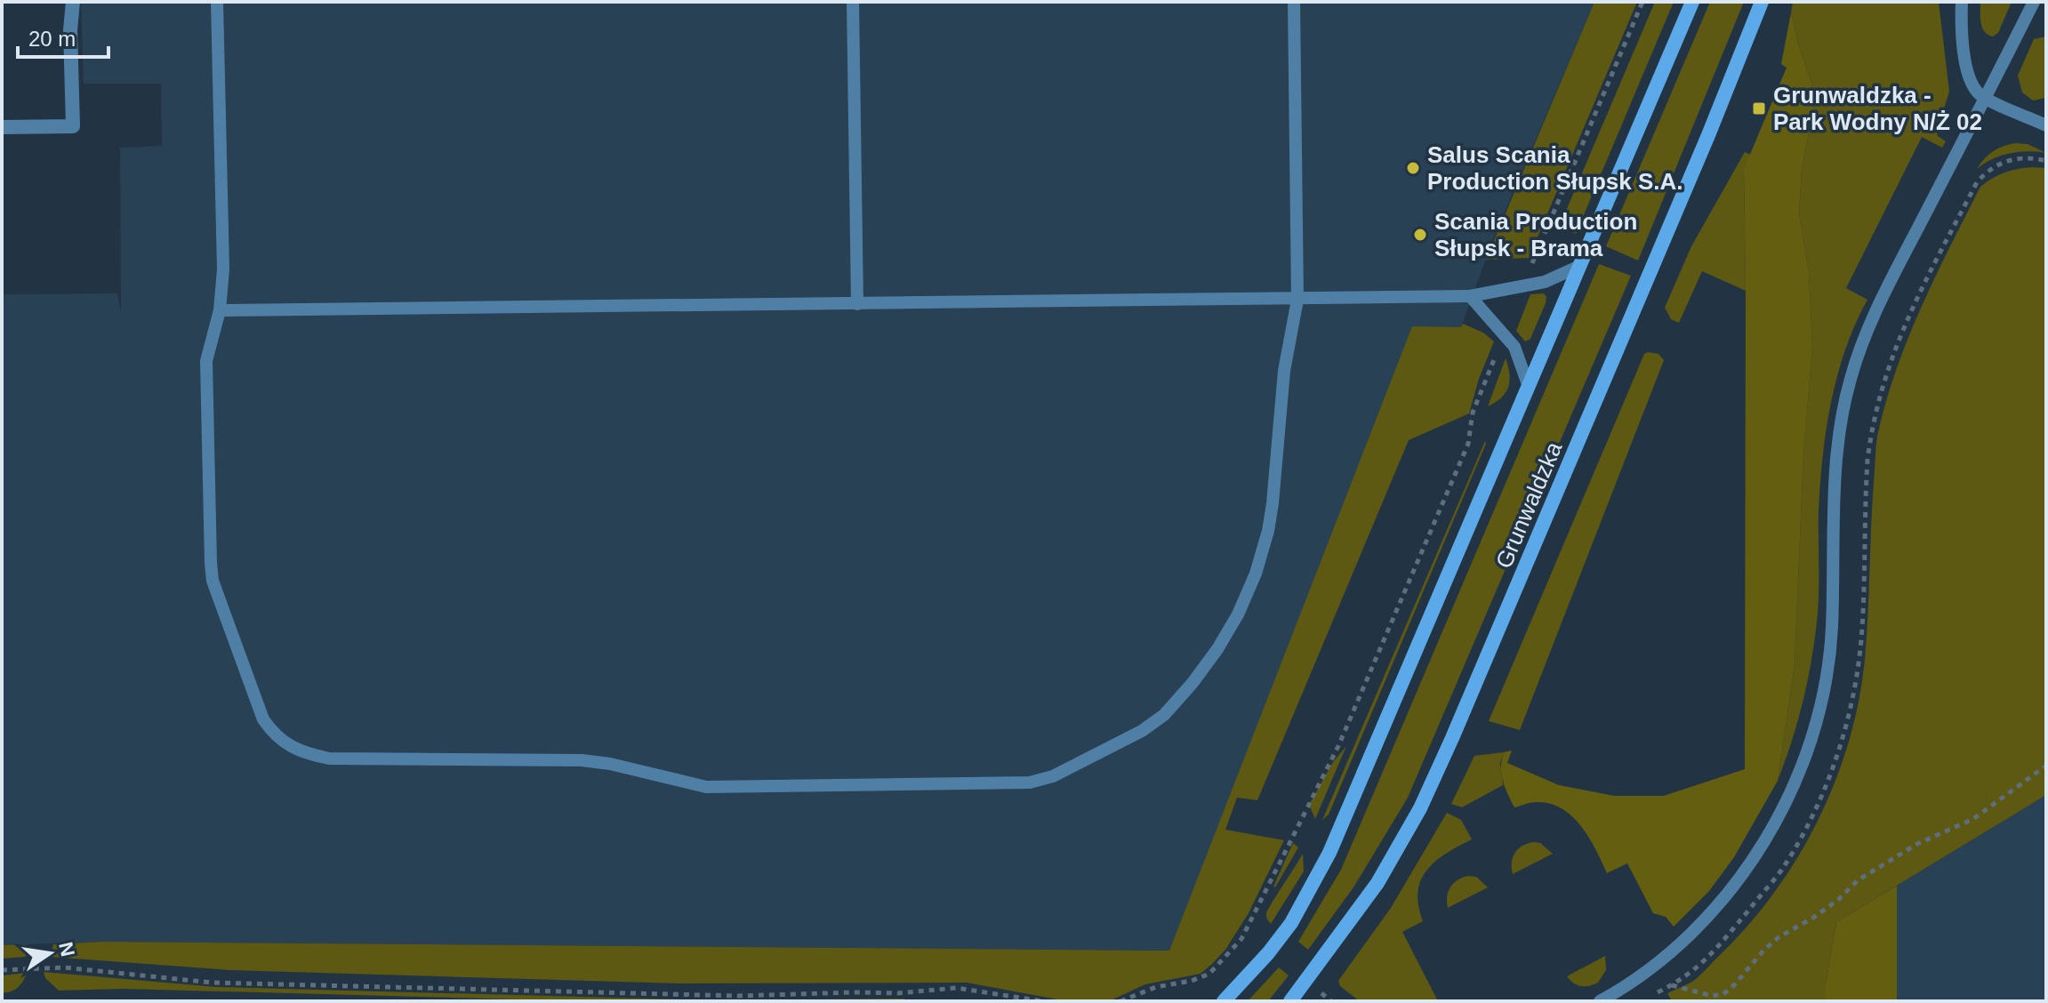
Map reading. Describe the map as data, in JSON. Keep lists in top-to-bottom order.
{
  "streets": {
    "street": ["Grunwaldzka"]
  },
  "places": {
    "transit": ["Grunwaldzka - Park Wodny N/Ż 02"],
    "other": ["Salus Scania Production Słupsk S.A.", "Scania Production Słupsk - Brama"]
  },
  "scale_bar": "20 m",
  "north": "right"
}
